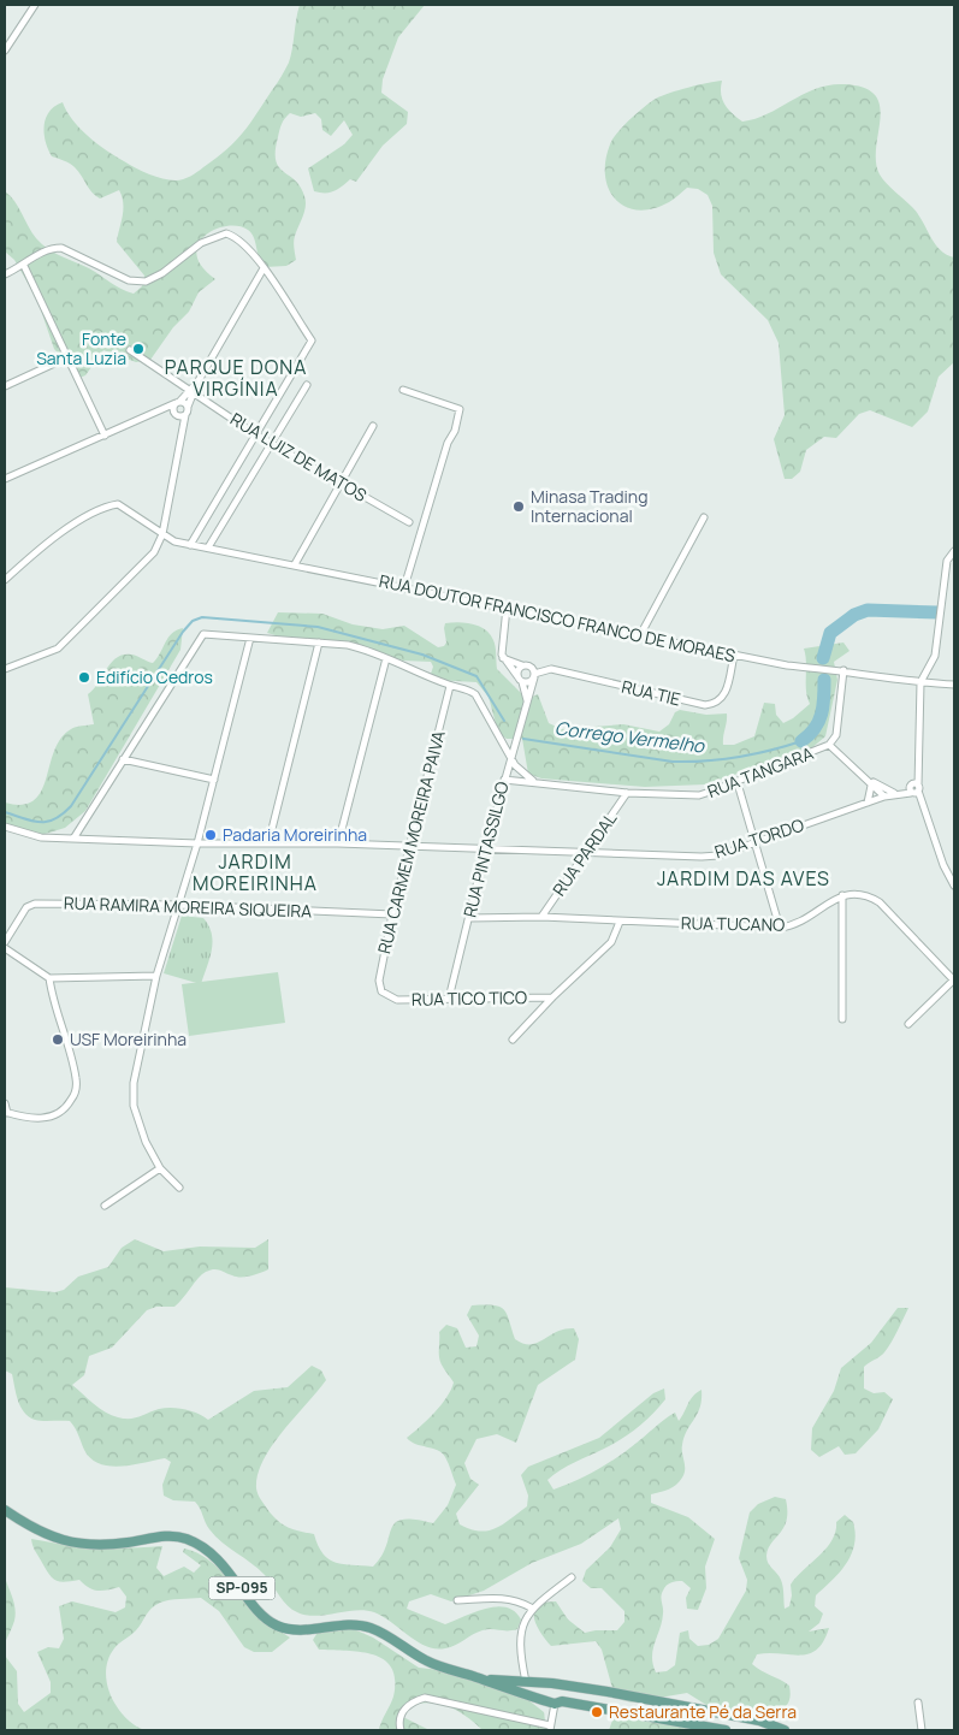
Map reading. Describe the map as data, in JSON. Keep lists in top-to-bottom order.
{
  "streets": {
    "main road": ["SP-095"],
    "street": [
      "RUA LUIZ DE MATOS",
      "RUA DOUTOR FRANCISCO FRANCO DE MORAES",
      "RUA TIE",
      "RUA TANGARA",
      "RUA TORDO",
      "RUA CARMEM MOREIRA PAIVA",
      "RUA PINTASSILGO",
      "RUA PARDAL",
      "RUA RAMIRA MOREIRA SIQUEIRA",
      "RUA TUCANO",
      "RUA TICO TICO"
    ]
  },
  "crossings": [
    ["RUA DOUTOR FRANCISCO FRANCO DE MORAES", "RUA TIE"],
    ["RUA DOUTOR FRANCISCO FRANCO DE MORAES", "RUA TANGARA"],
    ["RUA TIE", "RUA PINTASSILGO"],
    ["RUA TANGARA", "RUA PINTASSILGO"],
    ["RUA TANGARA", "RUA PARDAL"],
    ["RUA TORDO", "RUA CARMEM MOREIRA PAIVA"],
    ["RUA TORDO", "RUA PINTASSILGO"],
    ["RUA TORDO", "RUA PARDAL"],
    ["RUA CARMEM MOREIRA PAIVA", "RUA RAMIRA MOREIRA SIQUEIRA"],
    ["RUA CARMEM MOREIRA PAIVA", "RUA TICO TICO"],
    ["RUA PINTASSILGO", "RUA TUCANO"],
    ["RUA PINTASSILGO", "RUA TICO TICO"],
    ["RUA PARDAL", "RUA TUCANO"]
  ],
  "districts": ["PARQUE DONA VIRGÍNIA", "JARDIM MOREIRINHA", "JARDIM DAS AVES"],
  "water": ["Corrego Vermelho"],
  "places": [
    "Fonte Santa Luzia",
    "Minasa Trading Internacional",
    "Edifício Cedros",
    "Padaria Moreirinha",
    "USF Moreirinha",
    "Restaurante Pé da Serra"
  ]
}
